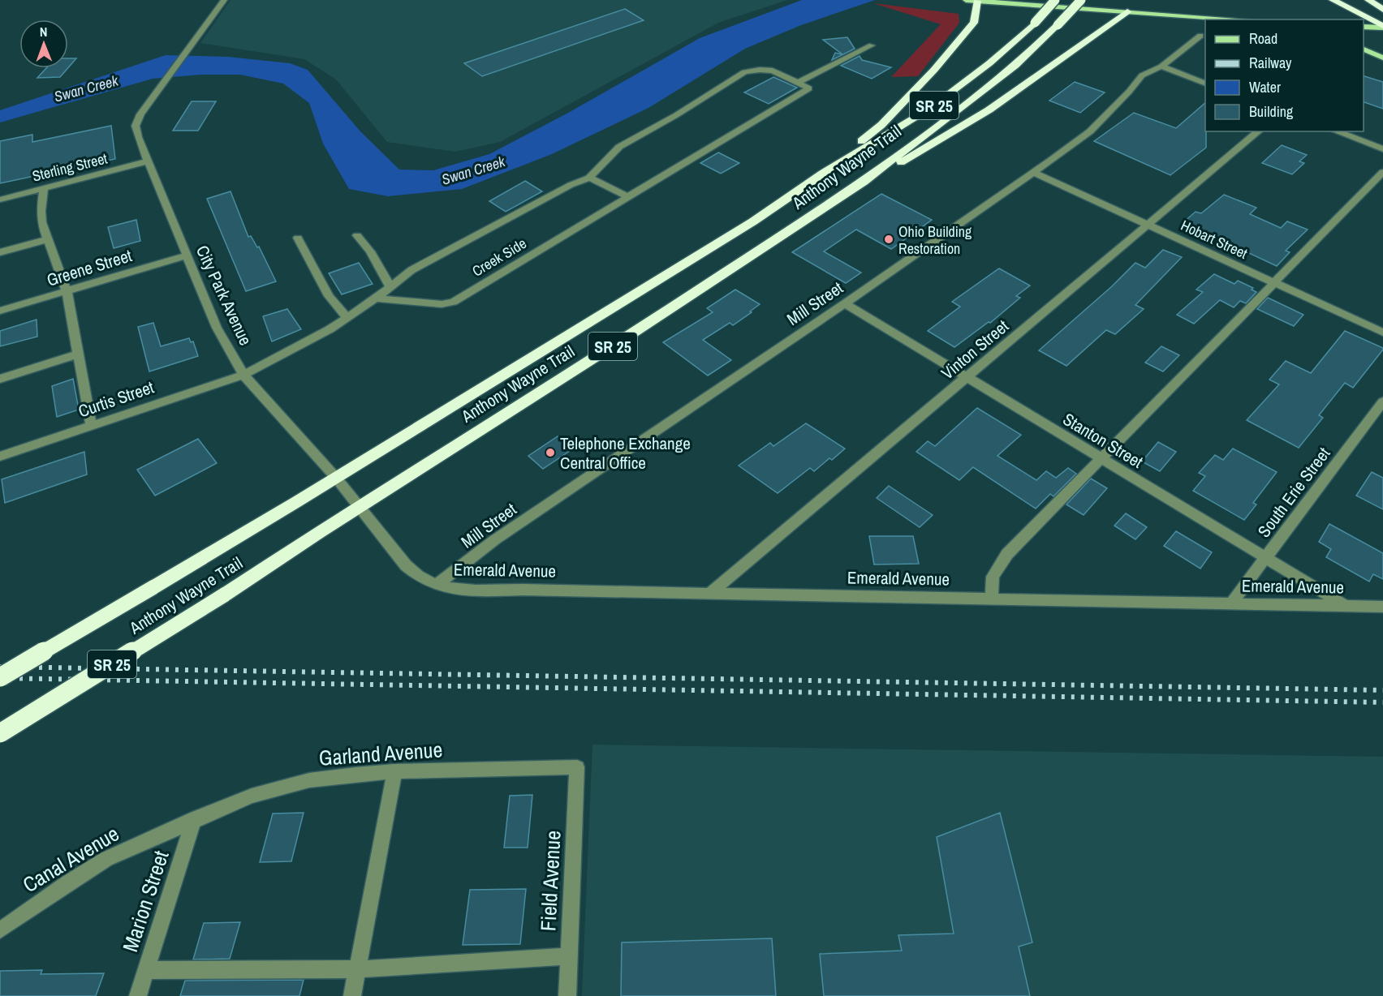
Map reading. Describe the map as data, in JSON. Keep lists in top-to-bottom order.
{
  "streets": {
    "highway": ["SR 25", "Anthony Wayne Trail"],
    "street": [
      "Sterling Street",
      "Hobart Street",
      "Creek Side",
      "Greene Street",
      "City Park Avenue",
      "Mill Street",
      "Vinton Street",
      "Curtis Street",
      "Stanton Street",
      "South Erie Street",
      "Emerald Avenue",
      "Garland Avenue",
      "Canal Avenue",
      "Field Avenue",
      "Marion Street"
    ]
  },
  "crossings": [
    ["Sterling Street", "City Park Avenue"],
    ["Anthony Wayne Trail", "City Park Avenue"],
    ["Hobart Street", "Mill Street"],
    ["Hobart Street", "Vinton Street"],
    ["Creek Side", "City Park Avenue"],
    ["Creek Side", "Curtis Street"],
    ["Greene Street", "City Park Avenue"],
    ["City Park Avenue", "Curtis Street"],
    ["City Park Avenue", "Emerald Avenue"],
    ["Mill Street", "Stanton Street"],
    ["Mill Street", "Emerald Avenue"],
    ["Vinton Street", "Stanton Street"],
    ["Vinton Street", "Emerald Avenue"],
    ["Stanton Street", "South Erie Street"],
    ["Stanton Street", "Emerald Avenue"],
    ["South Erie Street", "Emerald Avenue"],
    ["Garland Avenue", "Canal Avenue"],
    ["Garland Avenue", "Field Avenue"],
    ["Garland Avenue", "Marion Street"],
    ["Canal Avenue", "Marion Street"]
  ],
  "water": ["Swan Creek"],
  "places": ["Ohio Building Restoration", "Telephone Exchange Central Office"],
  "legend": [
    "Road",
    "Railway",
    "Water",
    "Building"
  ],
  "north": "top"
}
